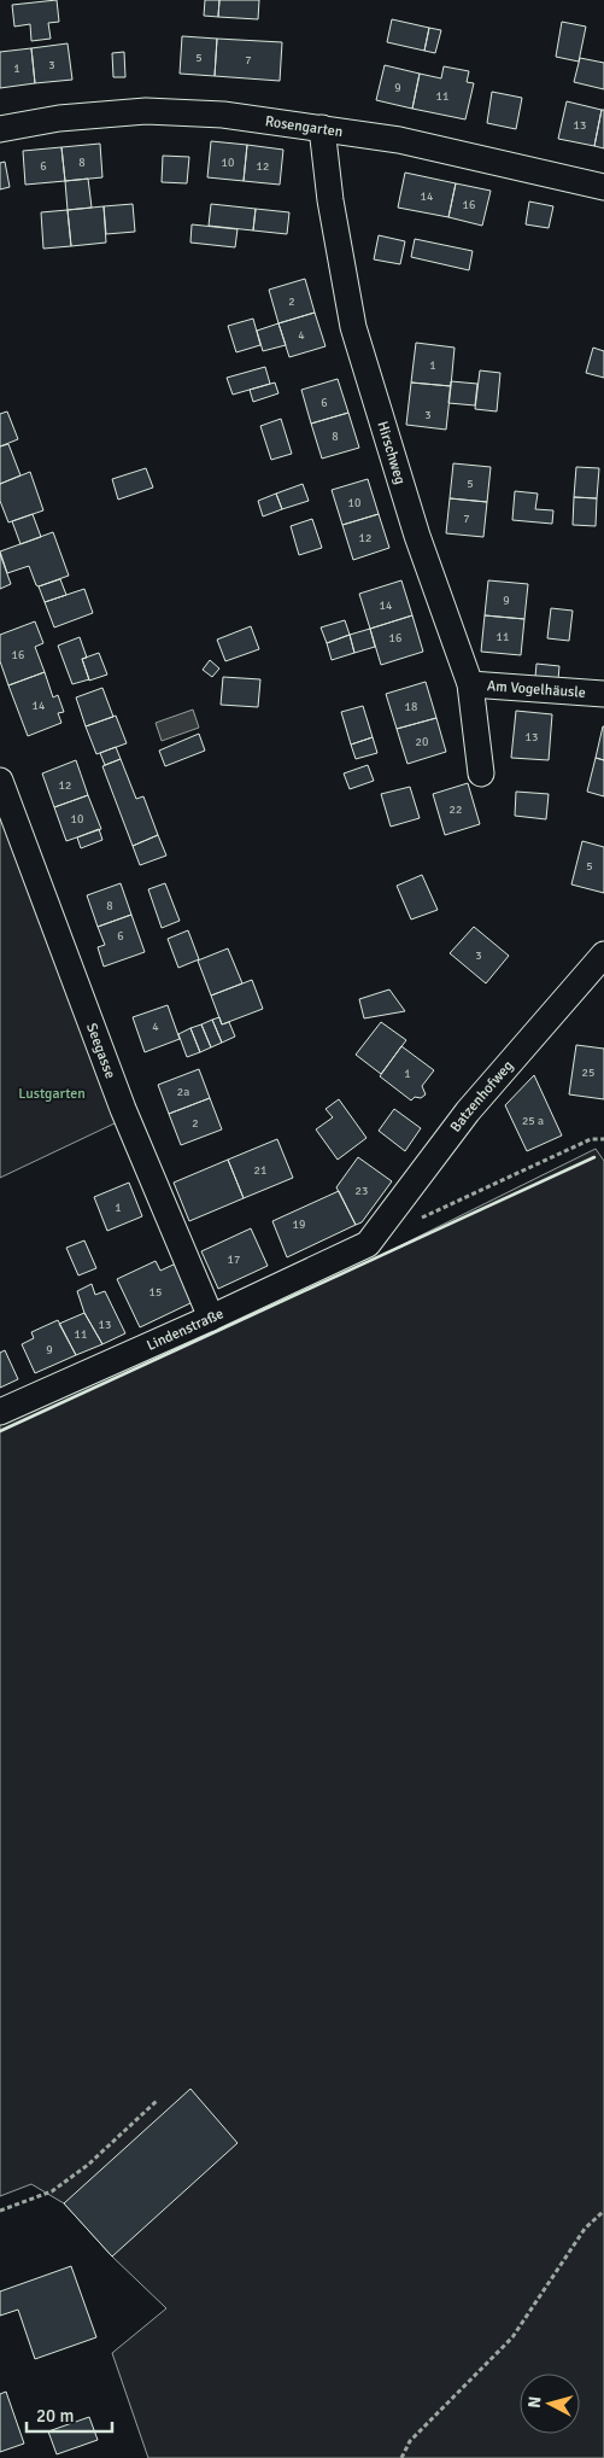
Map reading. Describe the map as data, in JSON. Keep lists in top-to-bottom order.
{
  "streets": {
    "street": [
      "Rosengarten",
      "Hirschweg",
      "Am Vogelhäusle",
      "Seegasse",
      "Batzenhofweg",
      "Lindenstraße"
    ]
  },
  "crossings": [
    ["Rosengarten", "Hirschweg"],
    ["Hirschweg", "Am Vogelhäusle"],
    ["Seegasse", "Lindenstraße"],
    ["Batzenhofweg", "Lindenstraße"]
  ],
  "parks": ["Lustgarten"],
  "house_numbers": [
    "5",
    "7",
    "3",
    "1",
    "9",
    "11",
    "13",
    "8",
    "10",
    "6",
    "12",
    "14",
    "16",
    "2",
    "4",
    "1",
    "6",
    "3",
    "8",
    "5",
    "10",
    "7",
    "12",
    "9",
    "14",
    "11",
    "16",
    "16",
    "14",
    "18",
    "13",
    "20",
    "12",
    "22",
    "10",
    "5",
    "8",
    "6",
    "3",
    "4",
    "25",
    "1",
    "2a",
    "25 a",
    "2",
    "21",
    "23",
    "1",
    "19",
    "17",
    "15",
    "13",
    "11",
    "9"
  ],
  "scale_bar": "20 m",
  "north": "left"
}
